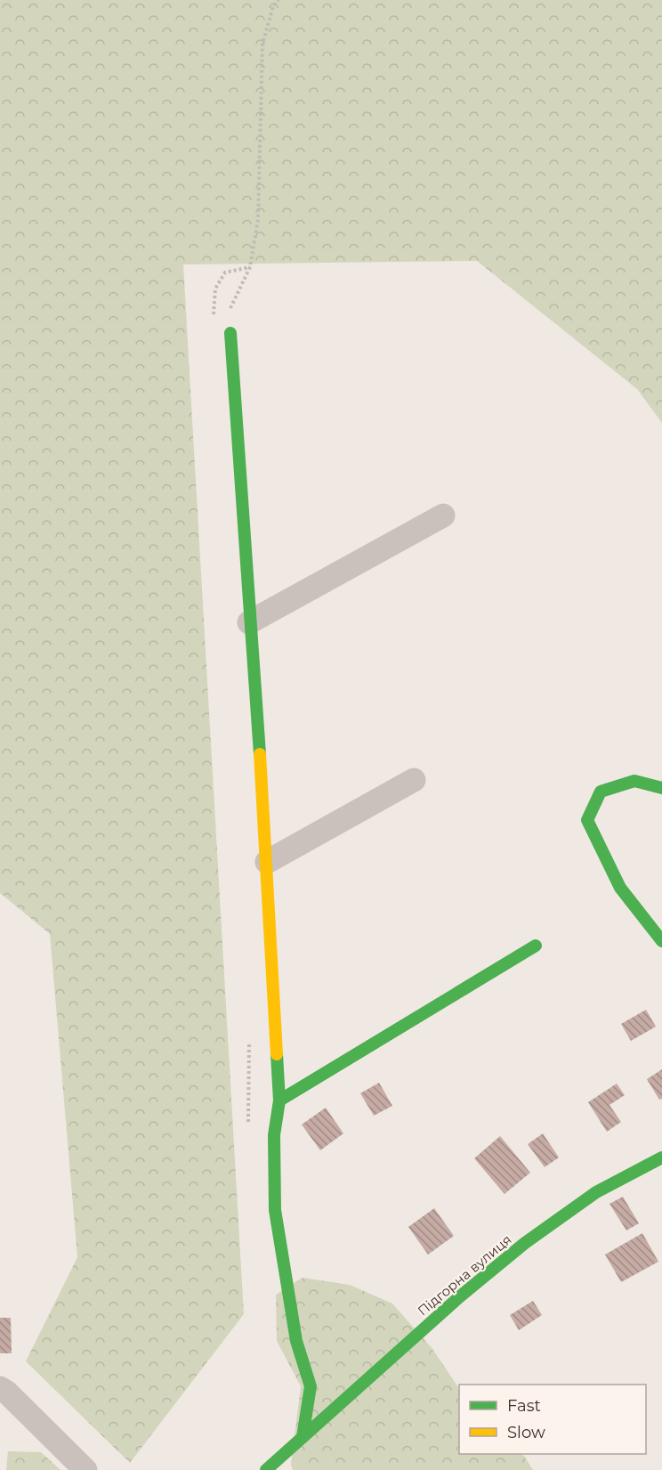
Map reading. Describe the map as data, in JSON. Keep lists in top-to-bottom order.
{
  "streets": {
    "street": ["Підгорна вулиця"]
  },
  "legend": ["Fast", "Slow"]
}
